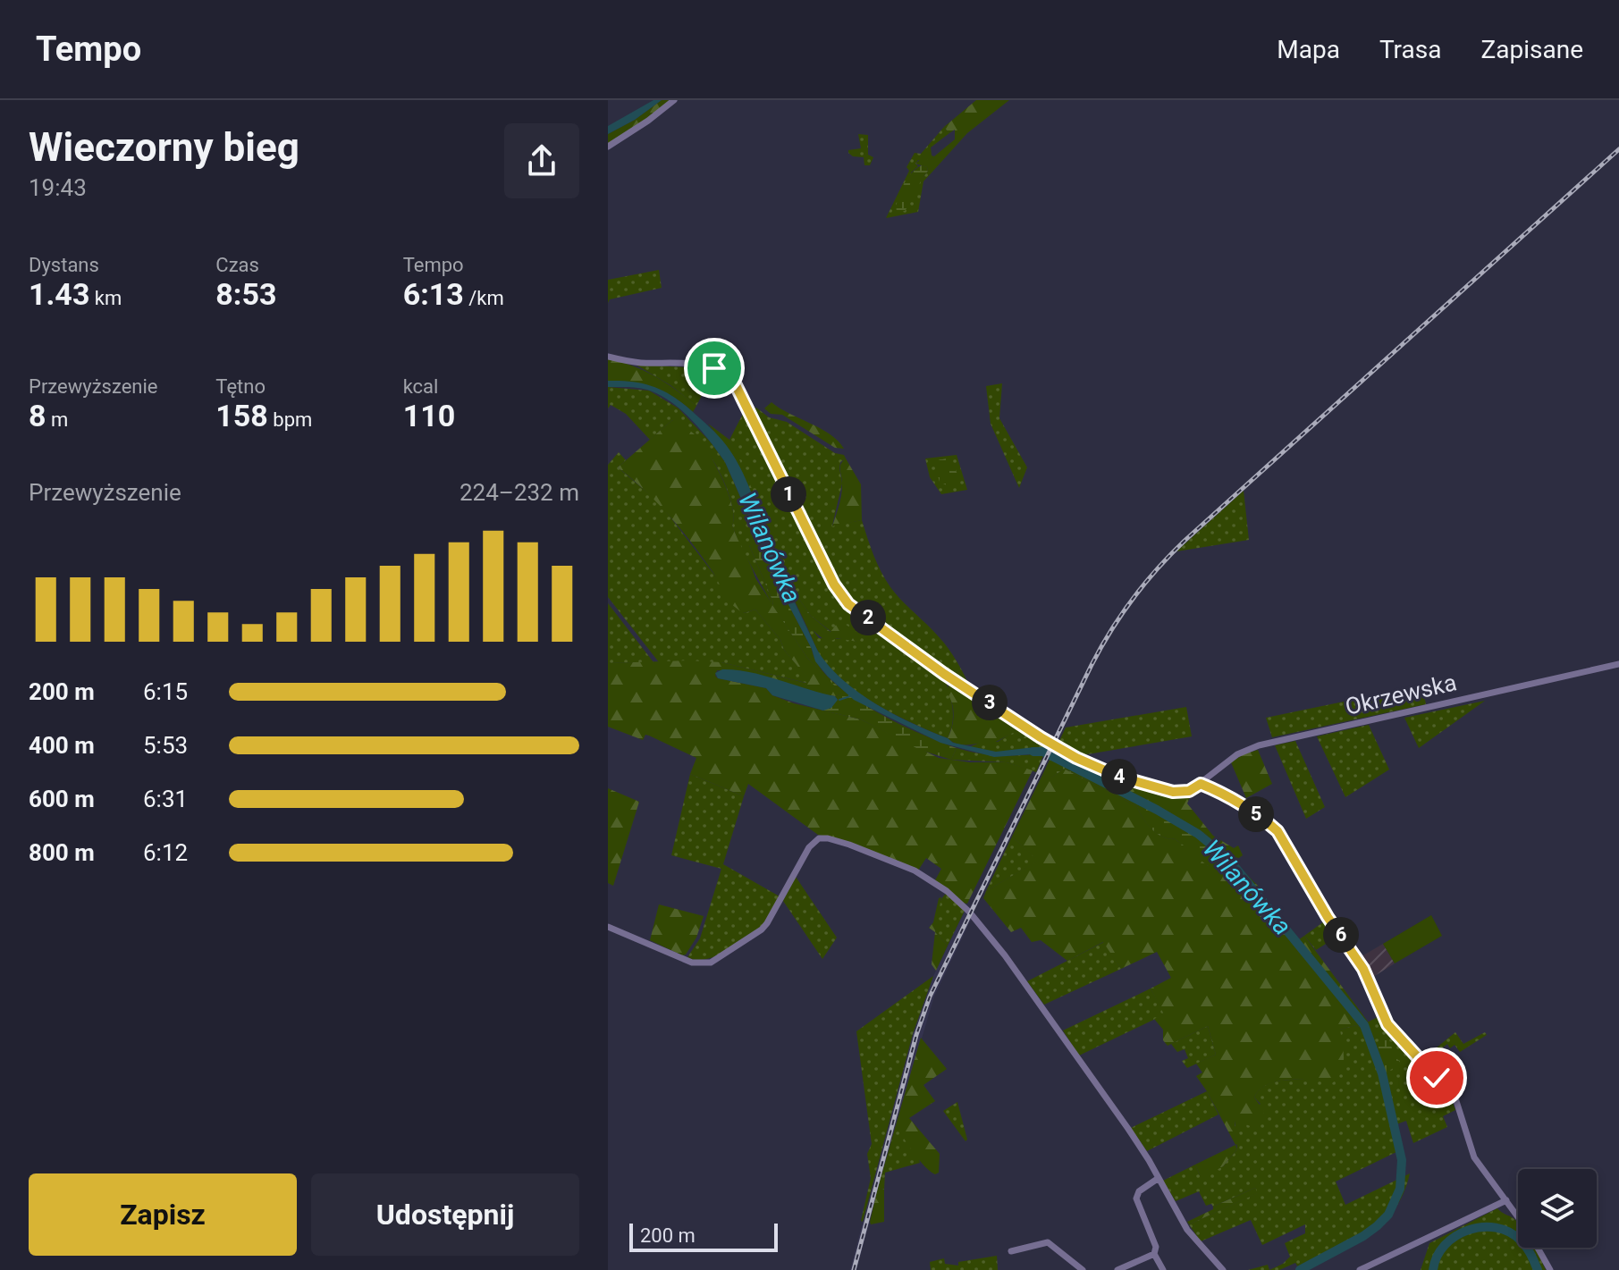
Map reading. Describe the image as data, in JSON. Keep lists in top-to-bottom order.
{
  "streets": {
    "street": ["Okrzewska"]
  },
  "water": ["Wilanówka"],
  "scale_bar": "200 m",
  "page": {
    "header": "Tempo",
    "nav": ["Mapa", "Trasa", "Zapisane"],
    "heading": ["Wieczorny bieg", "19:43"],
    "stats": [
      ["Dystans", "1.43 km"],
      ["Czas", "8:53"],
      ["Tempo", "6:13 /km"],
      ["Przewyższenie", "8 m"],
      ["Tętno", "158 bpm"],
      ["kcal", "110"]
    ],
    "chart": ["Przewyższenie", "224–232 m"],
    "pins": [
      "1",
      "2",
      "3",
      "4",
      "5",
      "6"
    ],
    "list": [
      {
        "name": "200 m",
        "note": "6:15"
      },
      {
        "name": "400 m",
        "note": "5:53"
      },
      {
        "name": "600 m",
        "note": "6:31"
      },
      {
        "name": "800 m",
        "note": "6:12"
      }
    ],
    "buttons": ["Zapisz", "Udostępnij"],
    "scale": "200 m"
  }
}
